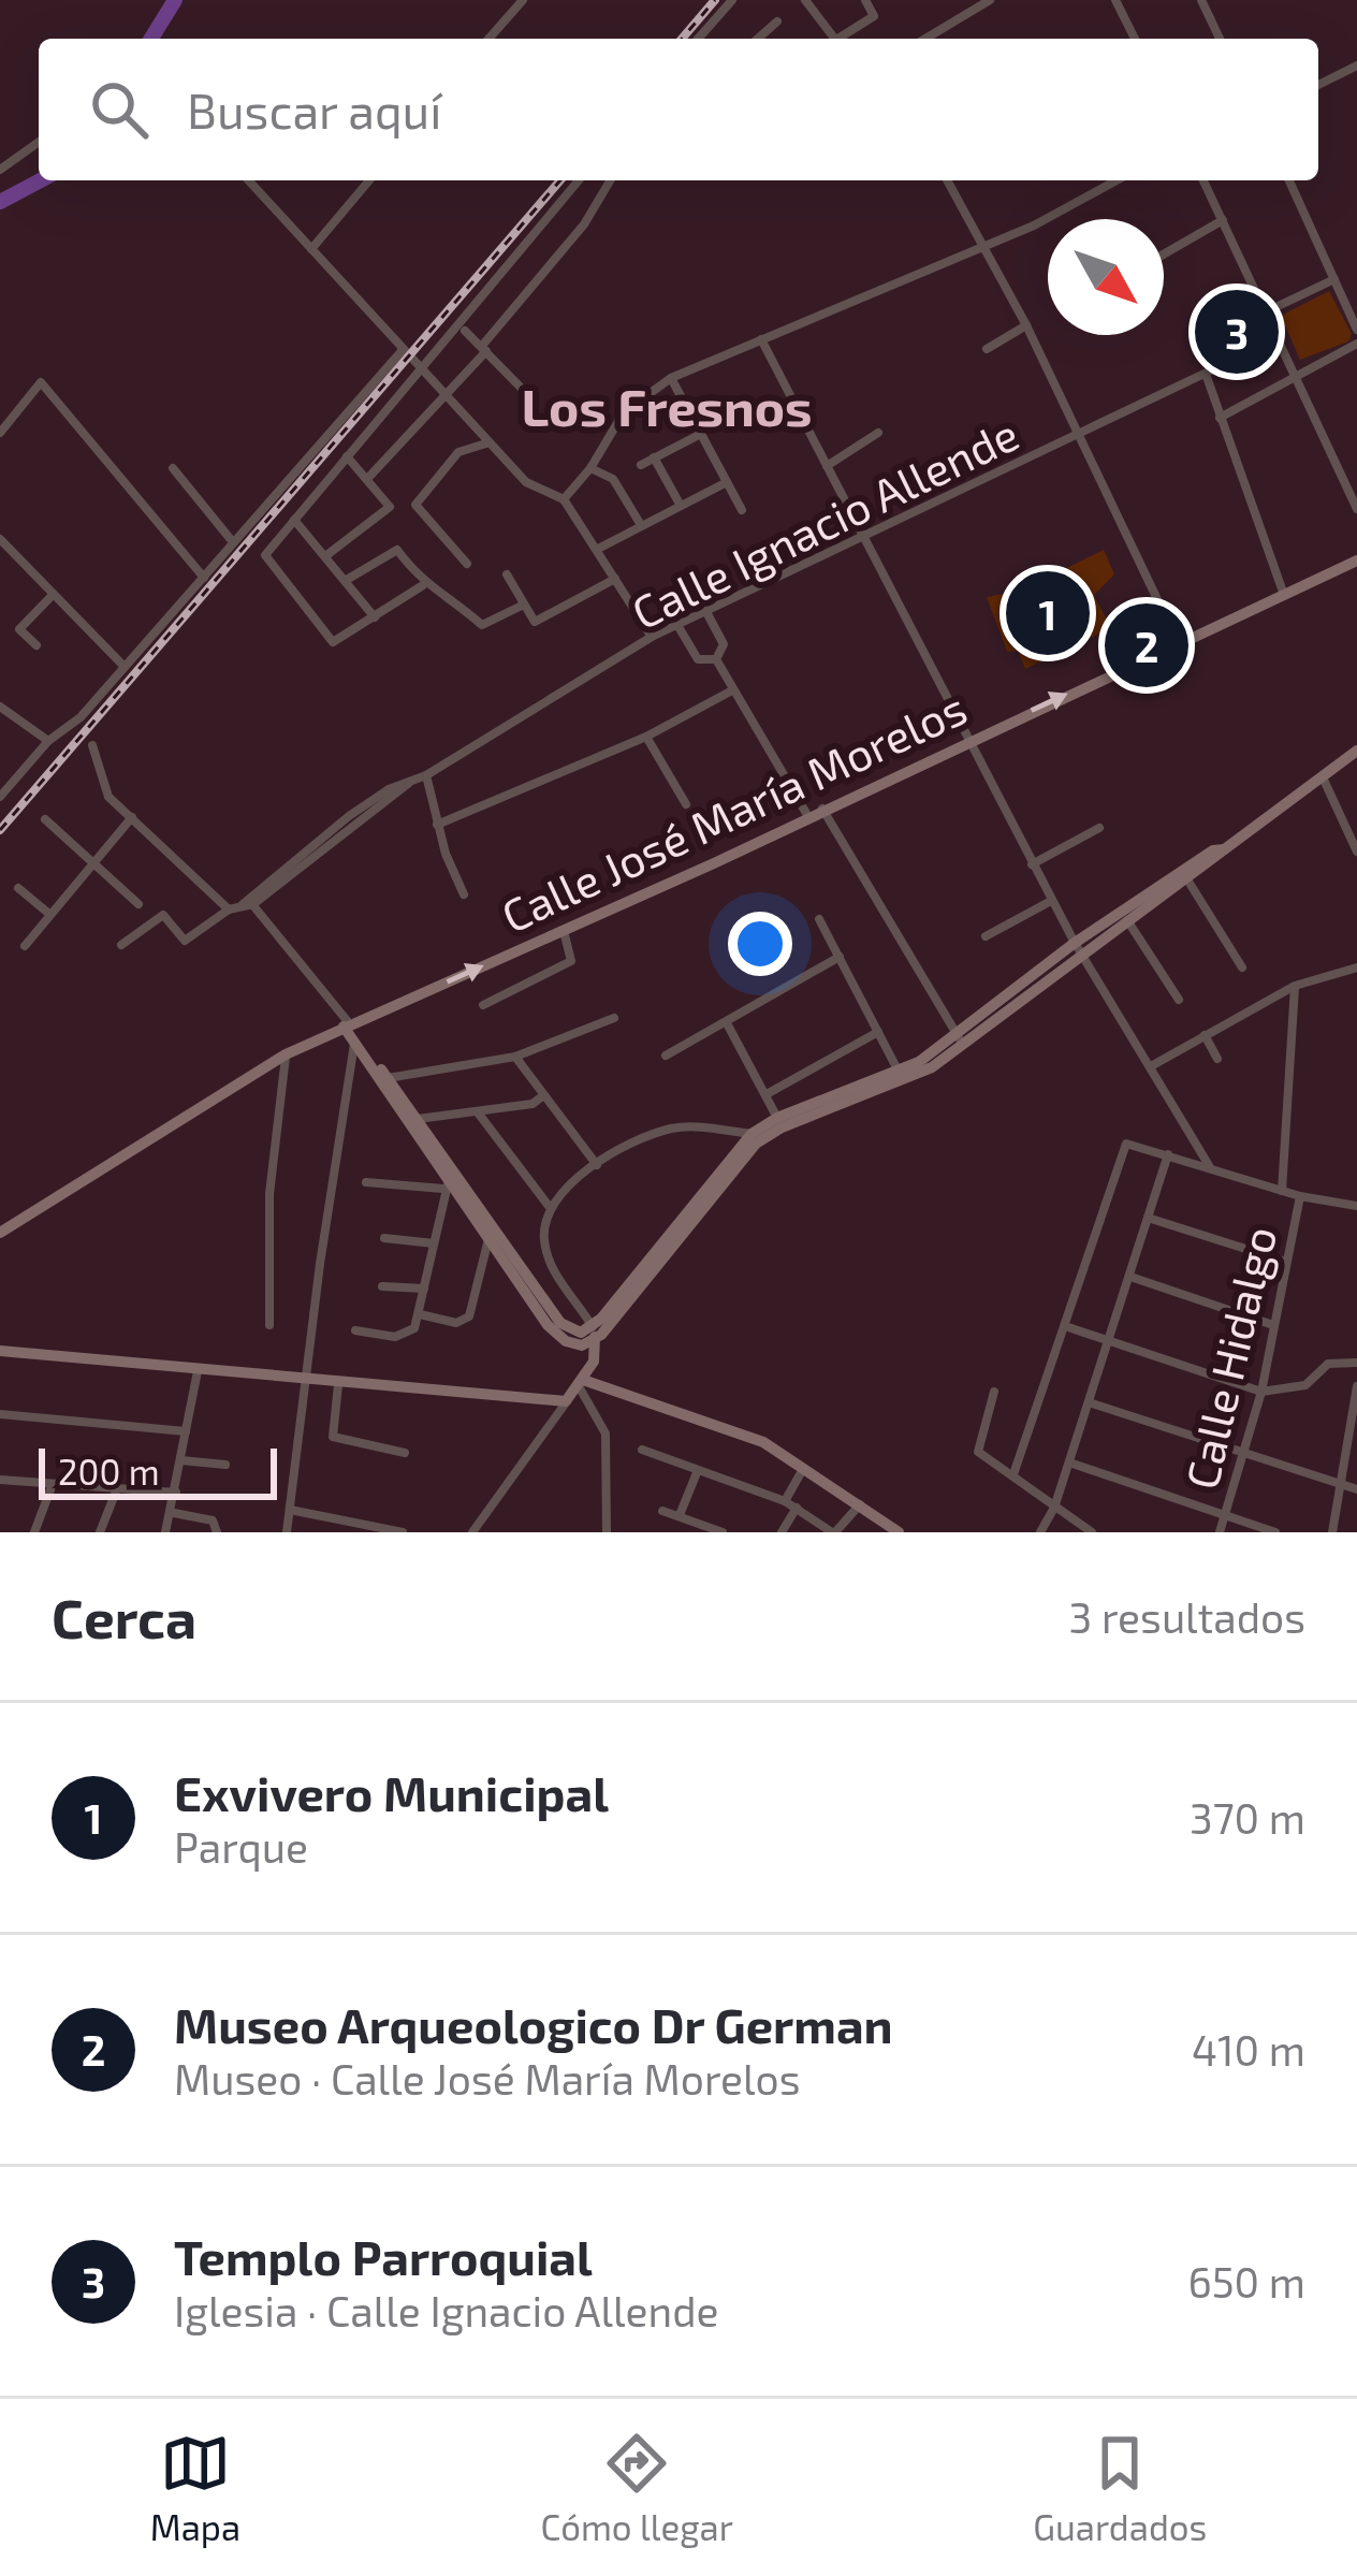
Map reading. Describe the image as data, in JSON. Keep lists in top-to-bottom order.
{
  "streets": {
    "street": ["Calle Ignacio Allende", "Calle José María Morelos", "Calle Hidalgo"]
  },
  "districts": ["Los Fresnos"],
  "scale_bar": "200 m",
  "north": "bottom right",
  "page": {
    "search": "Buscar aquí",
    "pins": ["3", "1", "2"],
    "scale": "200 m",
    "heading": ["Cerca", "3 resultados"],
    "list": [
      {
        "mark": "1",
        "name": "Exvivero Municipal",
        "note": "Parque",
        "value": "370 m"
      },
      {
        "mark": "2",
        "name": "Museo Arqueologico Dr German",
        "note": "Museo · Calle José María Morelos",
        "value": "410 m"
      },
      {
        "mark": "3",
        "name": "Templo Parroquial",
        "note": "Iglesia · Calle Ignacio Allende",
        "value": "650 m"
      }
    ],
    "nav": ["Mapa", "Cómo llegar", "Guardados"]
  }
}
